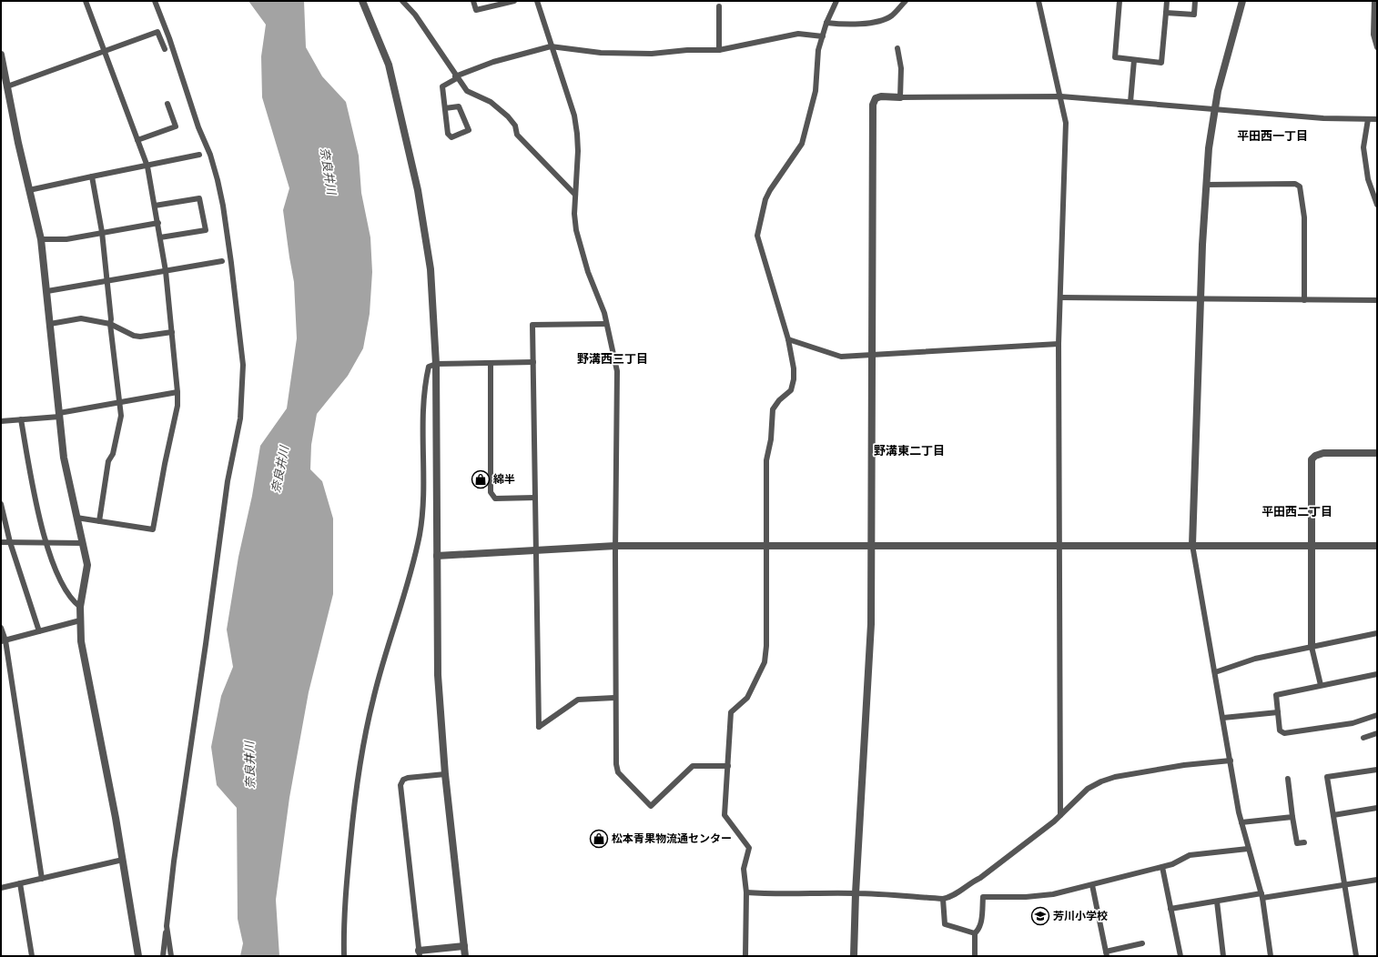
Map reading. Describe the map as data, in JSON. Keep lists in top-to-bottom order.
{
  "districts": [
    "平田西一丁目",
    "野溝西三丁目",
    "野溝東二丁目",
    "平田西二丁目"
  ],
  "water": ["奈良井川"],
  "places": {
    "shop": ["綿半", "松本青果物流通センター"],
    "school or university": ["芳川小学校"]
  }
}
